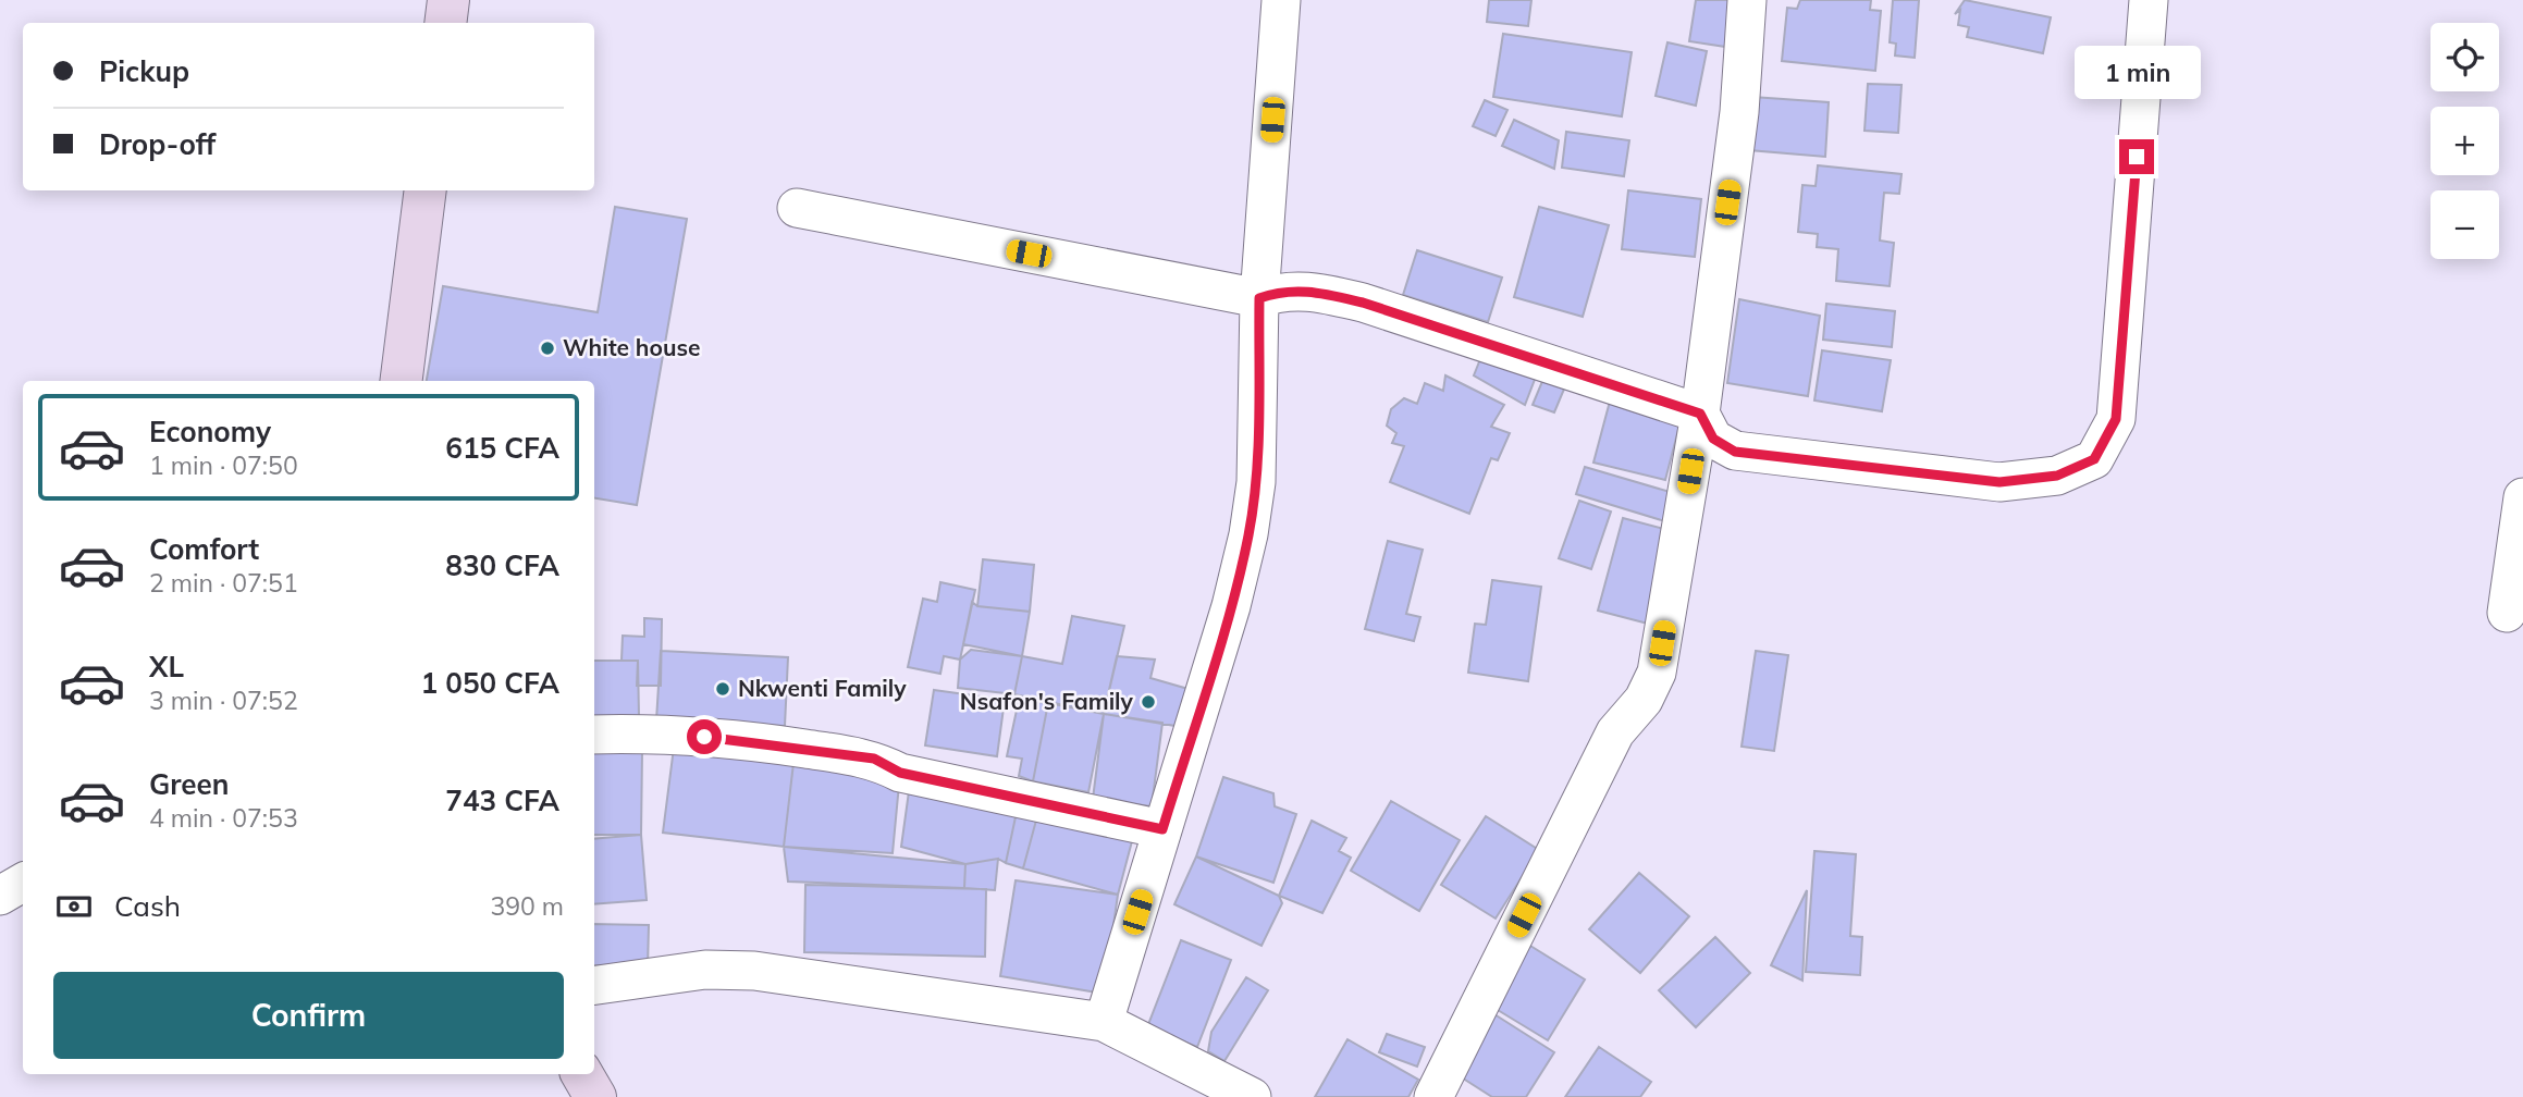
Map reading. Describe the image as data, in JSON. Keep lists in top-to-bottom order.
{
  "places": ["White house", "Nkwenti Family", "Nsafon's Family"],
  "page": {
    "map_buttons": ["+", "−"],
    "banner": ["Pickup", "Drop-off"],
    "bubble": "1 min",
    "list": [
      {
        "name": "Economy",
        "note": "1 min · 07:50",
        "value": "615 CFA"
      },
      {
        "name": "Comfort",
        "note": "2 min · 07:51",
        "value": "830 CFA"
      },
      {
        "name": "XL",
        "note": "3 min · 07:52",
        "value": "1 050 CFA"
      },
      {
        "name": "Green",
        "note": "4 min · 07:53",
        "value": "743 CFA"
      }
    ],
    "pay": ["Cash", "390 m"],
    "buttons": "Confirm"
  }
}
